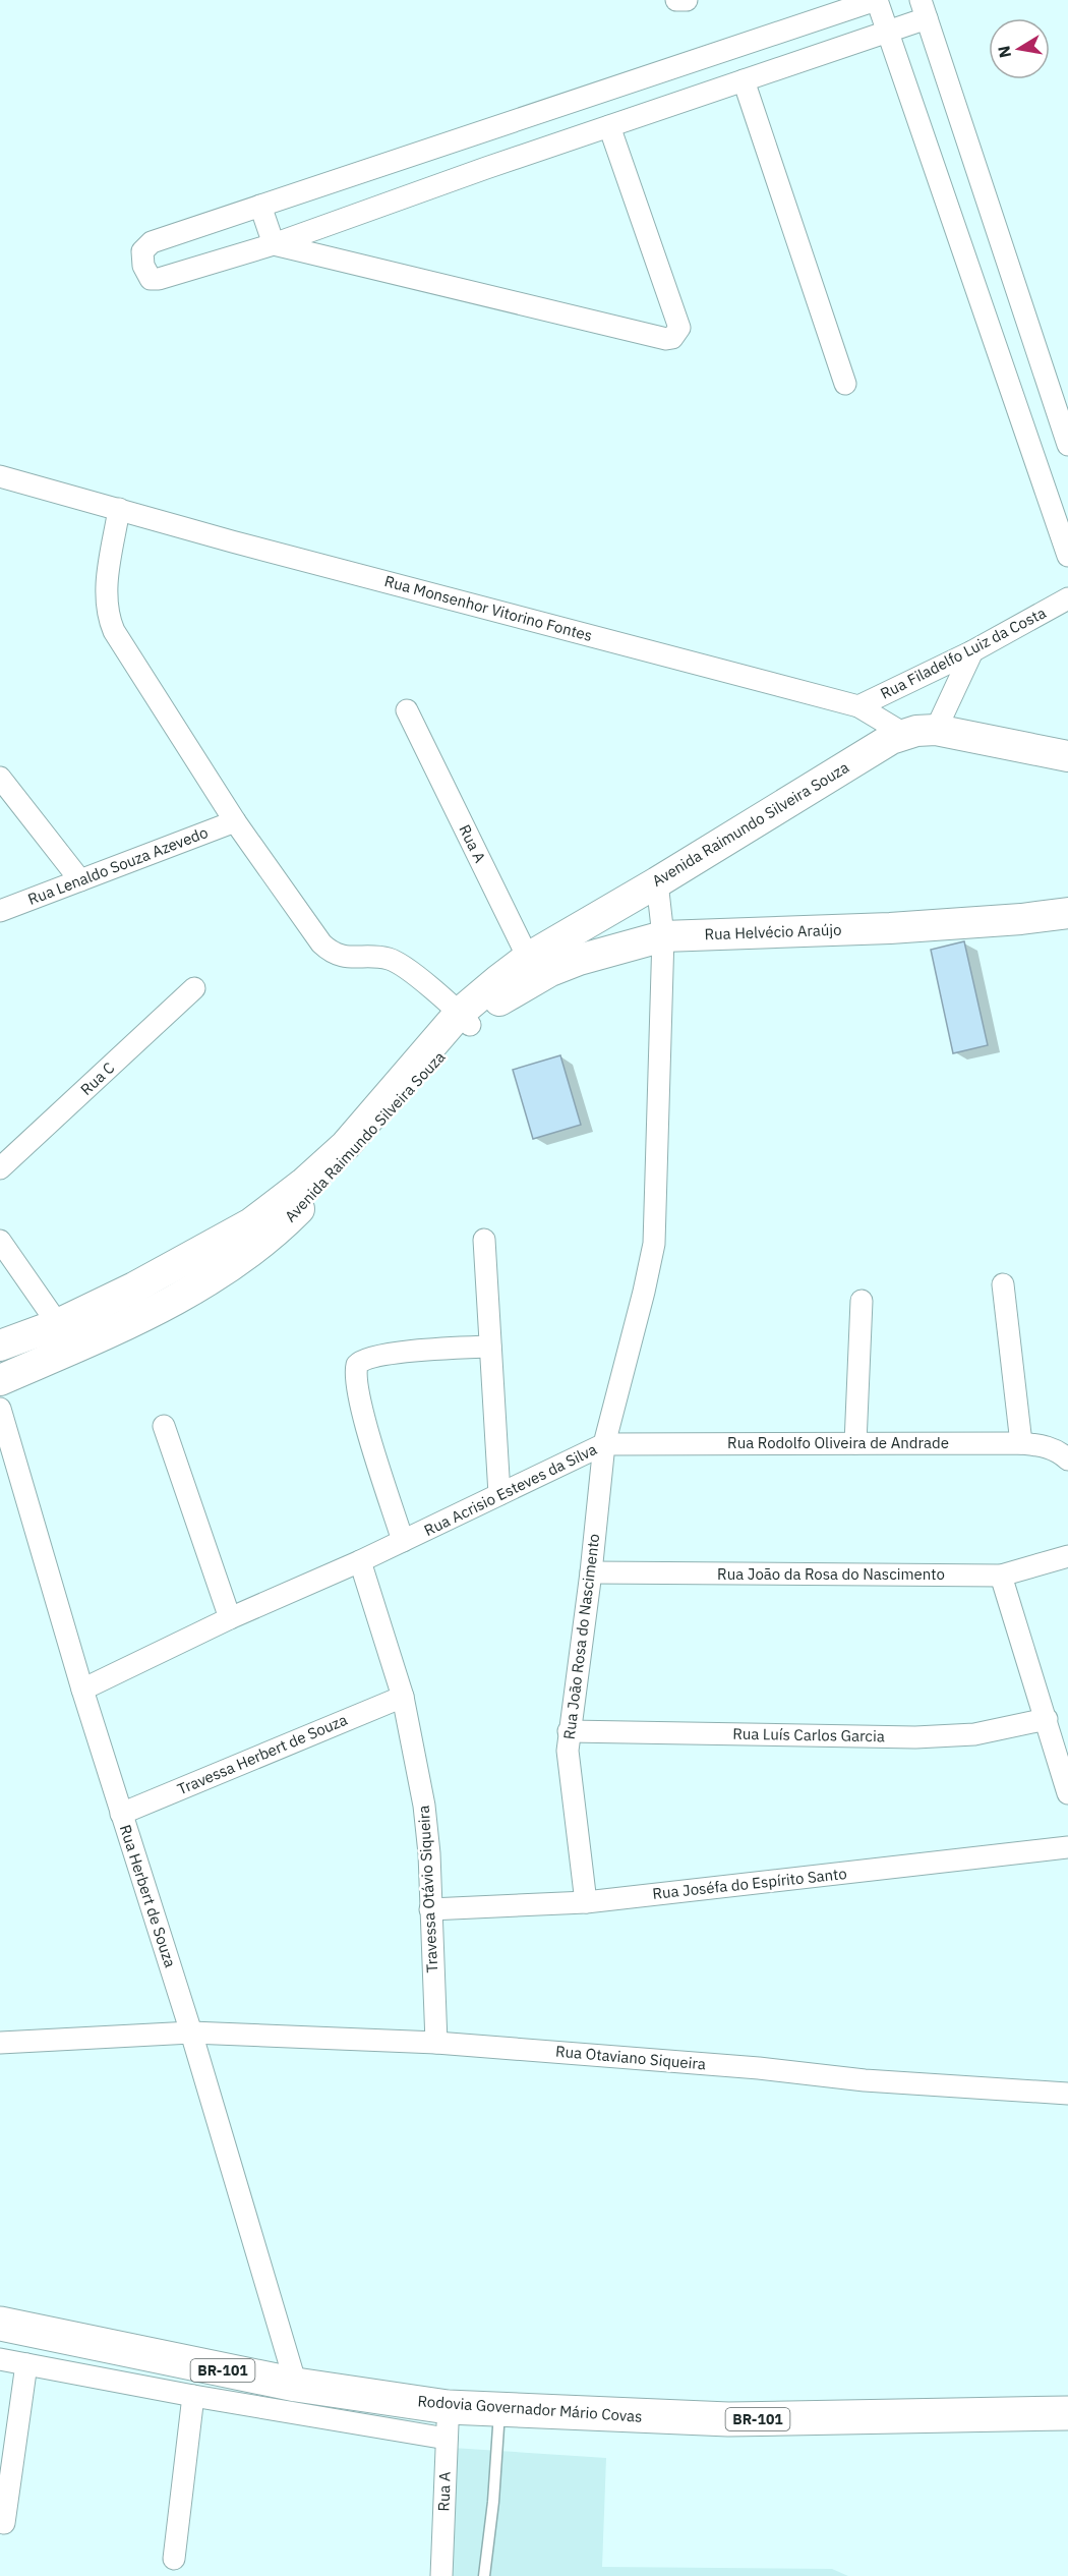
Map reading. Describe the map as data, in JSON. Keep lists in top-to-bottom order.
{
  "streets": {
    "highway": ["BR-101", "Rodovia Governador Mário Covas"],
    "street": [
      "Rua Monsenhor Vitorino Fontes",
      "Rua Filadelfo Luiz da Costa",
      "Avenida Raimundo Silveira Souza",
      "Rua A",
      "Rua Lenaldo Souza Azevedo",
      "Rua Helvécio Araújo",
      "Rua C",
      "Rua Rodolfo Oliveira de Andrade",
      "Rua Acrisio Esteves da Silva",
      "Rua João da Rosa do Nascimento",
      "Rua João Rosa do Nascimento",
      "Rua Luís Carlos Garcia",
      "Travessa Herbert de Souza",
      "Rua Joséfa do Espírito Santo",
      "Travessa Otávio Siqueira",
      "Rua Herbert de Souza",
      "Rua Otaviano Siqueira"
    ]
  },
  "crossings": [
    ["Rua Monsenhor Vitorino Fontes", "Rua Filadelfo Luiz da Costa"],
    ["Rua Monsenhor Vitorino Fontes", "Avenida Raimundo Silveira Souza"],
    ["Avenida Raimundo Silveira Souza", "Rua A"],
    ["Avenida Raimundo Silveira Souza", "Rua Helvécio Araújo"],
    ["Avenida Raimundo Silveira Souza", "Rua Acrisio Esteves da Silva"],
    ["Rua A", "Rua Helvécio Araújo"],
    ["Rua A", "Rodovia Governador Mário Covas"],
    ["Rua Helvécio Araújo", "Rua Acrisio Esteves da Silva"],
    ["Rua Rodolfo Oliveira de Andrade", "Rua Acrisio Esteves da Silva"],
    ["Rua Rodolfo Oliveira de Andrade", "Rua João Rosa do Nascimento"],
    ["Rua Acrisio Esteves da Silva", "Rua João Rosa do Nascimento"],
    ["Rua Acrisio Esteves da Silva", "Travessa Otávio Siqueira"],
    ["Rua Acrisio Esteves da Silva", "Rua Herbert de Souza"],
    ["Rua João da Rosa do Nascimento", "Rua João Rosa do Nascimento"],
    ["Rua João Rosa do Nascimento", "Rua Luís Carlos Garcia"],
    ["Rua João Rosa do Nascimento", "Rua Joséfa do Espírito Santo"],
    ["Travessa Herbert de Souza", "Travessa Otávio Siqueira"],
    ["Travessa Herbert de Souza", "Rua Herbert de Souza"],
    ["Rua Joséfa do Espírito Santo", "Travessa Otávio Siqueira"],
    ["Travessa Otávio Siqueira", "Rua Otaviano Siqueira"],
    ["Rua Herbert de Souza", "Rua Otaviano Siqueira"],
    ["Rua Herbert de Souza", "Rodovia Governador Mário Covas"]
  ],
  "north": "left"
}
